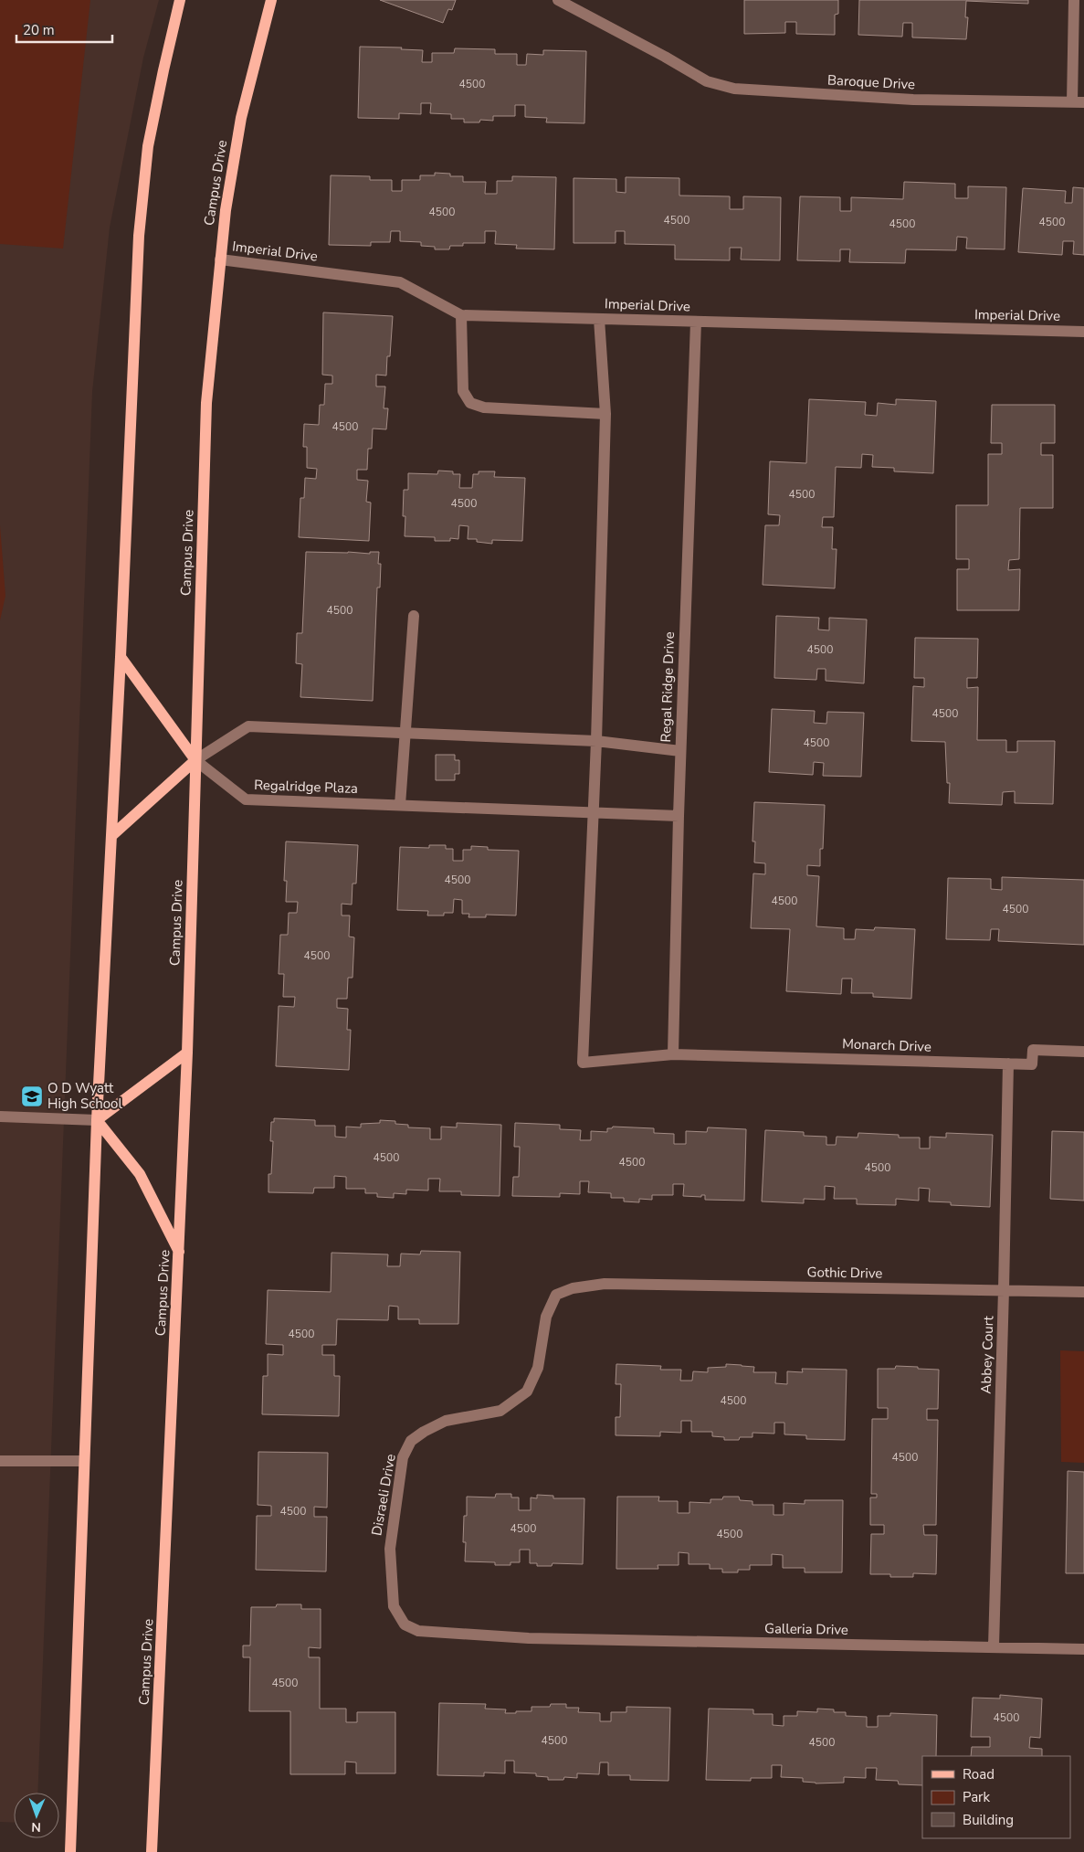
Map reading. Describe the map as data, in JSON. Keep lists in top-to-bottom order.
{
  "streets": {
    "main road": ["Campus Drive"],
    "lane": [
      "Baroque Drive",
      "Imperial Drive",
      "Regal Ridge Drive",
      "Regalridge Plaza",
      "Monarch Drive",
      "Gothic Drive",
      "Abbey Court",
      "Disraeli Drive",
      "Galleria Drive"
    ]
  },
  "crossings": [
    ["Campus Drive", "Imperial Drive"],
    ["Campus Drive", "Regalridge Plaza"],
    ["Imperial Drive", "Regal Ridge Drive"],
    ["Regal Ridge Drive", "Regalridge Plaza"],
    ["Regal Ridge Drive", "Monarch Drive"],
    ["Regalridge Plaza", "Monarch Drive"],
    ["Monarch Drive", "Abbey Court"],
    ["Gothic Drive", "Abbey Court"],
    ["Gothic Drive", "Disraeli Drive"],
    ["Abbey Court", "Galleria Drive"],
    ["Disraeli Drive", "Galleria Drive"]
  ],
  "places": {
    "school or university": ["O D Wyatt High School"]
  },
  "house_numbers": [
    "4500",
    "4500",
    "4500",
    "4500",
    "4500",
    "4500",
    "4500",
    "4500",
    "4500",
    "4500",
    "4500",
    "4500",
    "4500",
    "4500",
    "4500",
    "4500",
    "4500",
    "4500",
    "4500",
    "4500",
    "4500",
    "4500",
    "4500",
    "4500",
    "4500",
    "4500",
    "4500",
    "4500",
    "4500"
  ],
  "legend": ["Road", "Park", "Building"],
  "scale_bar": "20 m",
  "north": "bottom"
}
